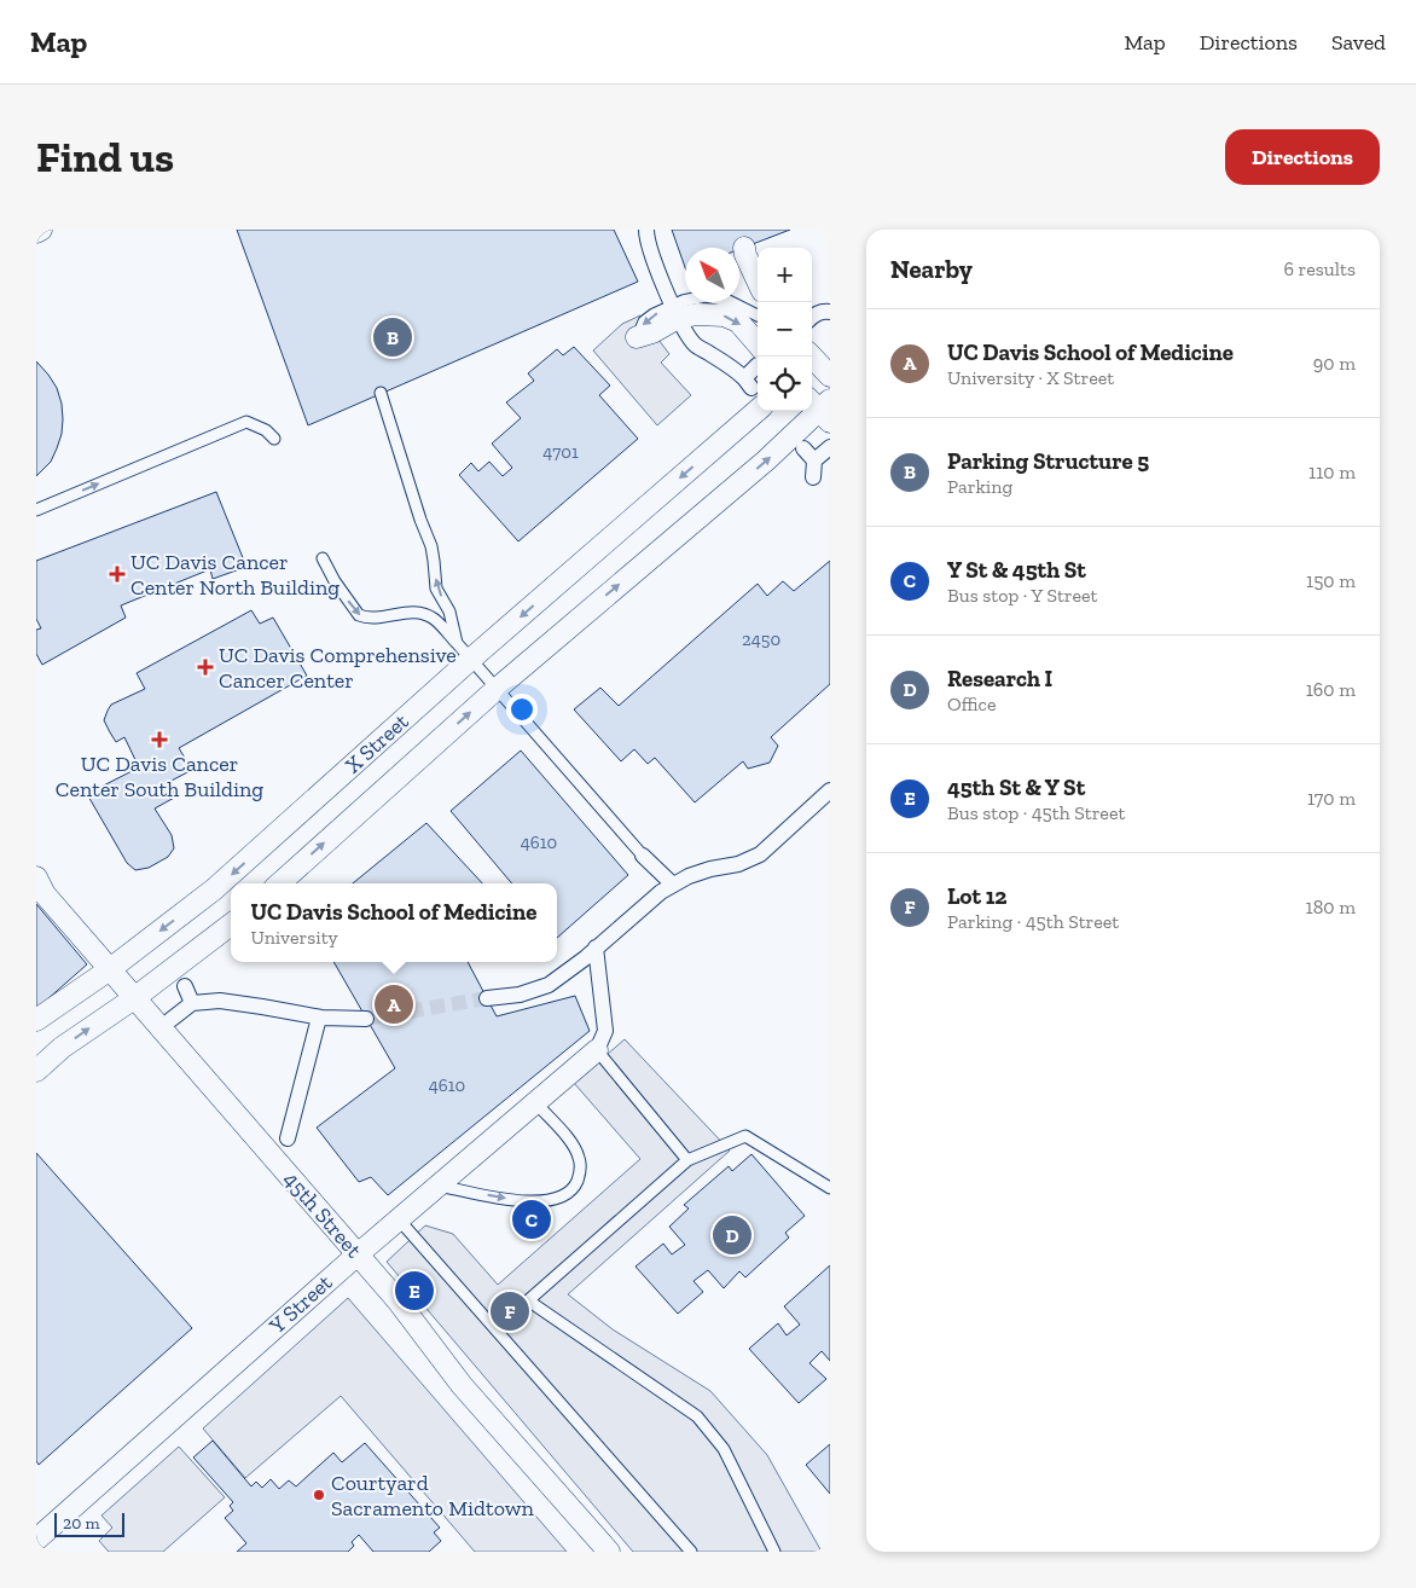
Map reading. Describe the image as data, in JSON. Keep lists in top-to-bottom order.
{
  "streets": {
    "street": ["X Street", "45th Street", "Y Street"]
  },
  "crossings": [
    ["X Street", "45th Street"],
    ["45th Street", "Y Street"]
  ],
  "places": {
    "health": ["UC Davis Cancer Center North Building", "UC Davis Comprehensive Cancer Center", "UC Davis Cancer Center South Building"],
    "other": ["Courtyard Sacramento Midtown"]
  },
  "house_numbers": [
    "4701",
    "2450",
    "4610",
    "4610"
  ],
  "scale_bar": "20 m",
  "north": "top left",
  "page": {
    "header": "Map",
    "nav": ["Map", "Directions", "Saved"],
    "buttons": "Directions",
    "title": "Find us",
    "heading": ["Nearby", "6 results"],
    "map_buttons": ["+", "−"],
    "list": [
      {
        "mark": "A",
        "name": "UC Davis School of Medicine",
        "note": "University · X Street",
        "value": "90 m"
      },
      {
        "mark": "B",
        "name": "Parking Structure 5",
        "note": "Parking",
        "value": "110 m"
      },
      {
        "mark": "C",
        "name": "Y St & 45th St",
        "note": "Bus stop · Y Street",
        "value": "150 m"
      },
      {
        "mark": "D",
        "name": "Research I",
        "note": "Office",
        "value": "160 m"
      },
      {
        "mark": "E",
        "name": "45th St & Y St",
        "note": "Bus stop · 45th Street",
        "value": "170 m"
      },
      {
        "mark": "F",
        "name": "Lot 12",
        "note": "Parking · 45th Street",
        "value": "180 m"
      }
    ],
    "pins": [
      "B",
      "A",
      "C",
      "D",
      "E",
      "F"
    ],
    "popup": ["UC Davis School of Medicine", "University"],
    "scale": "20 m"
  }
}
